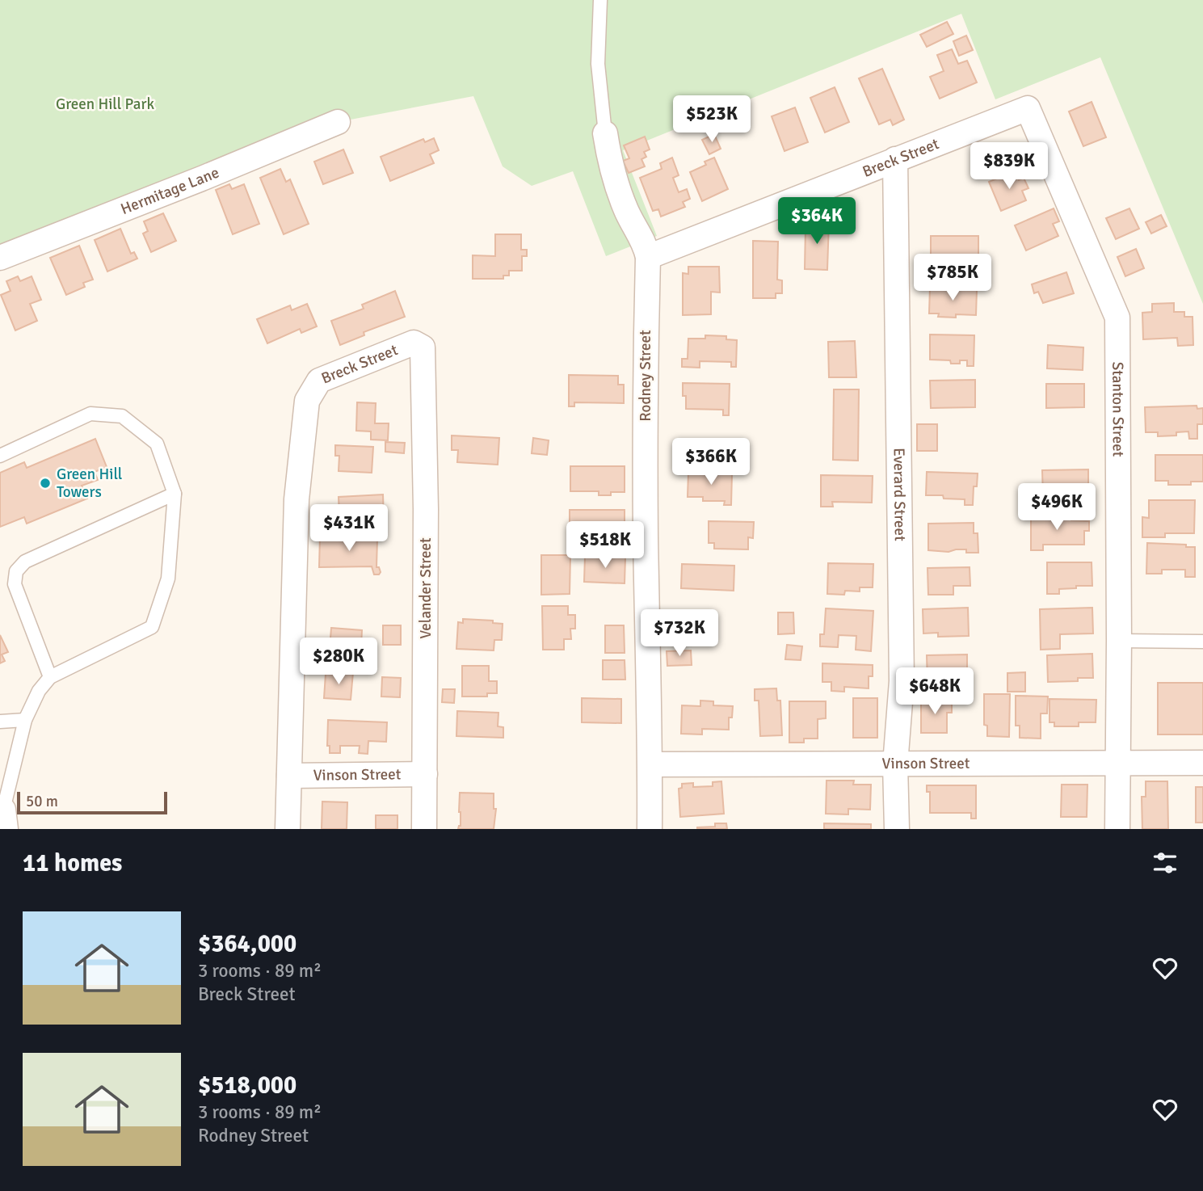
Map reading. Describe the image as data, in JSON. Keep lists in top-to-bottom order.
{
  "streets": {
    "street": [
      "Breck Street",
      "Hermitage Lane",
      "Rodney Street",
      "Stanton Street",
      "Everard Street",
      "Velander Street",
      "Vinson Street"
    ]
  },
  "crossings": [
    ["Breck Street", "Rodney Street"],
    ["Breck Street", "Stanton Street"],
    ["Breck Street", "Everard Street"],
    ["Breck Street", "Velander Street"],
    ["Breck Street", "Vinson Street"],
    ["Rodney Street", "Vinson Street"],
    ["Stanton Street", "Vinson Street"],
    ["Everard Street", "Vinson Street"],
    ["Velander Street", "Vinson Street"]
  ],
  "parks": ["Green Hill Park"],
  "places": ["Green Hill Towers"],
  "scale_bar": "50 m",
  "page": {
    "price": [
      "$523K",
      "$839K",
      "$364K",
      "$785K",
      "$366K",
      "$496K",
      "$431K",
      "$518K",
      "$732K",
      "$280K",
      "$648K"
    ],
    "scale": "50 m",
    "heading": "11 homes",
    "list": [
      {
        "name": "$364,000",
        "note": "3 rooms · 89 m² · Breck Street"
      },
      {
        "name": "$518,000",
        "note": "3 rooms · 89 m² · Rodney Street"
      }
    ]
  }
}
